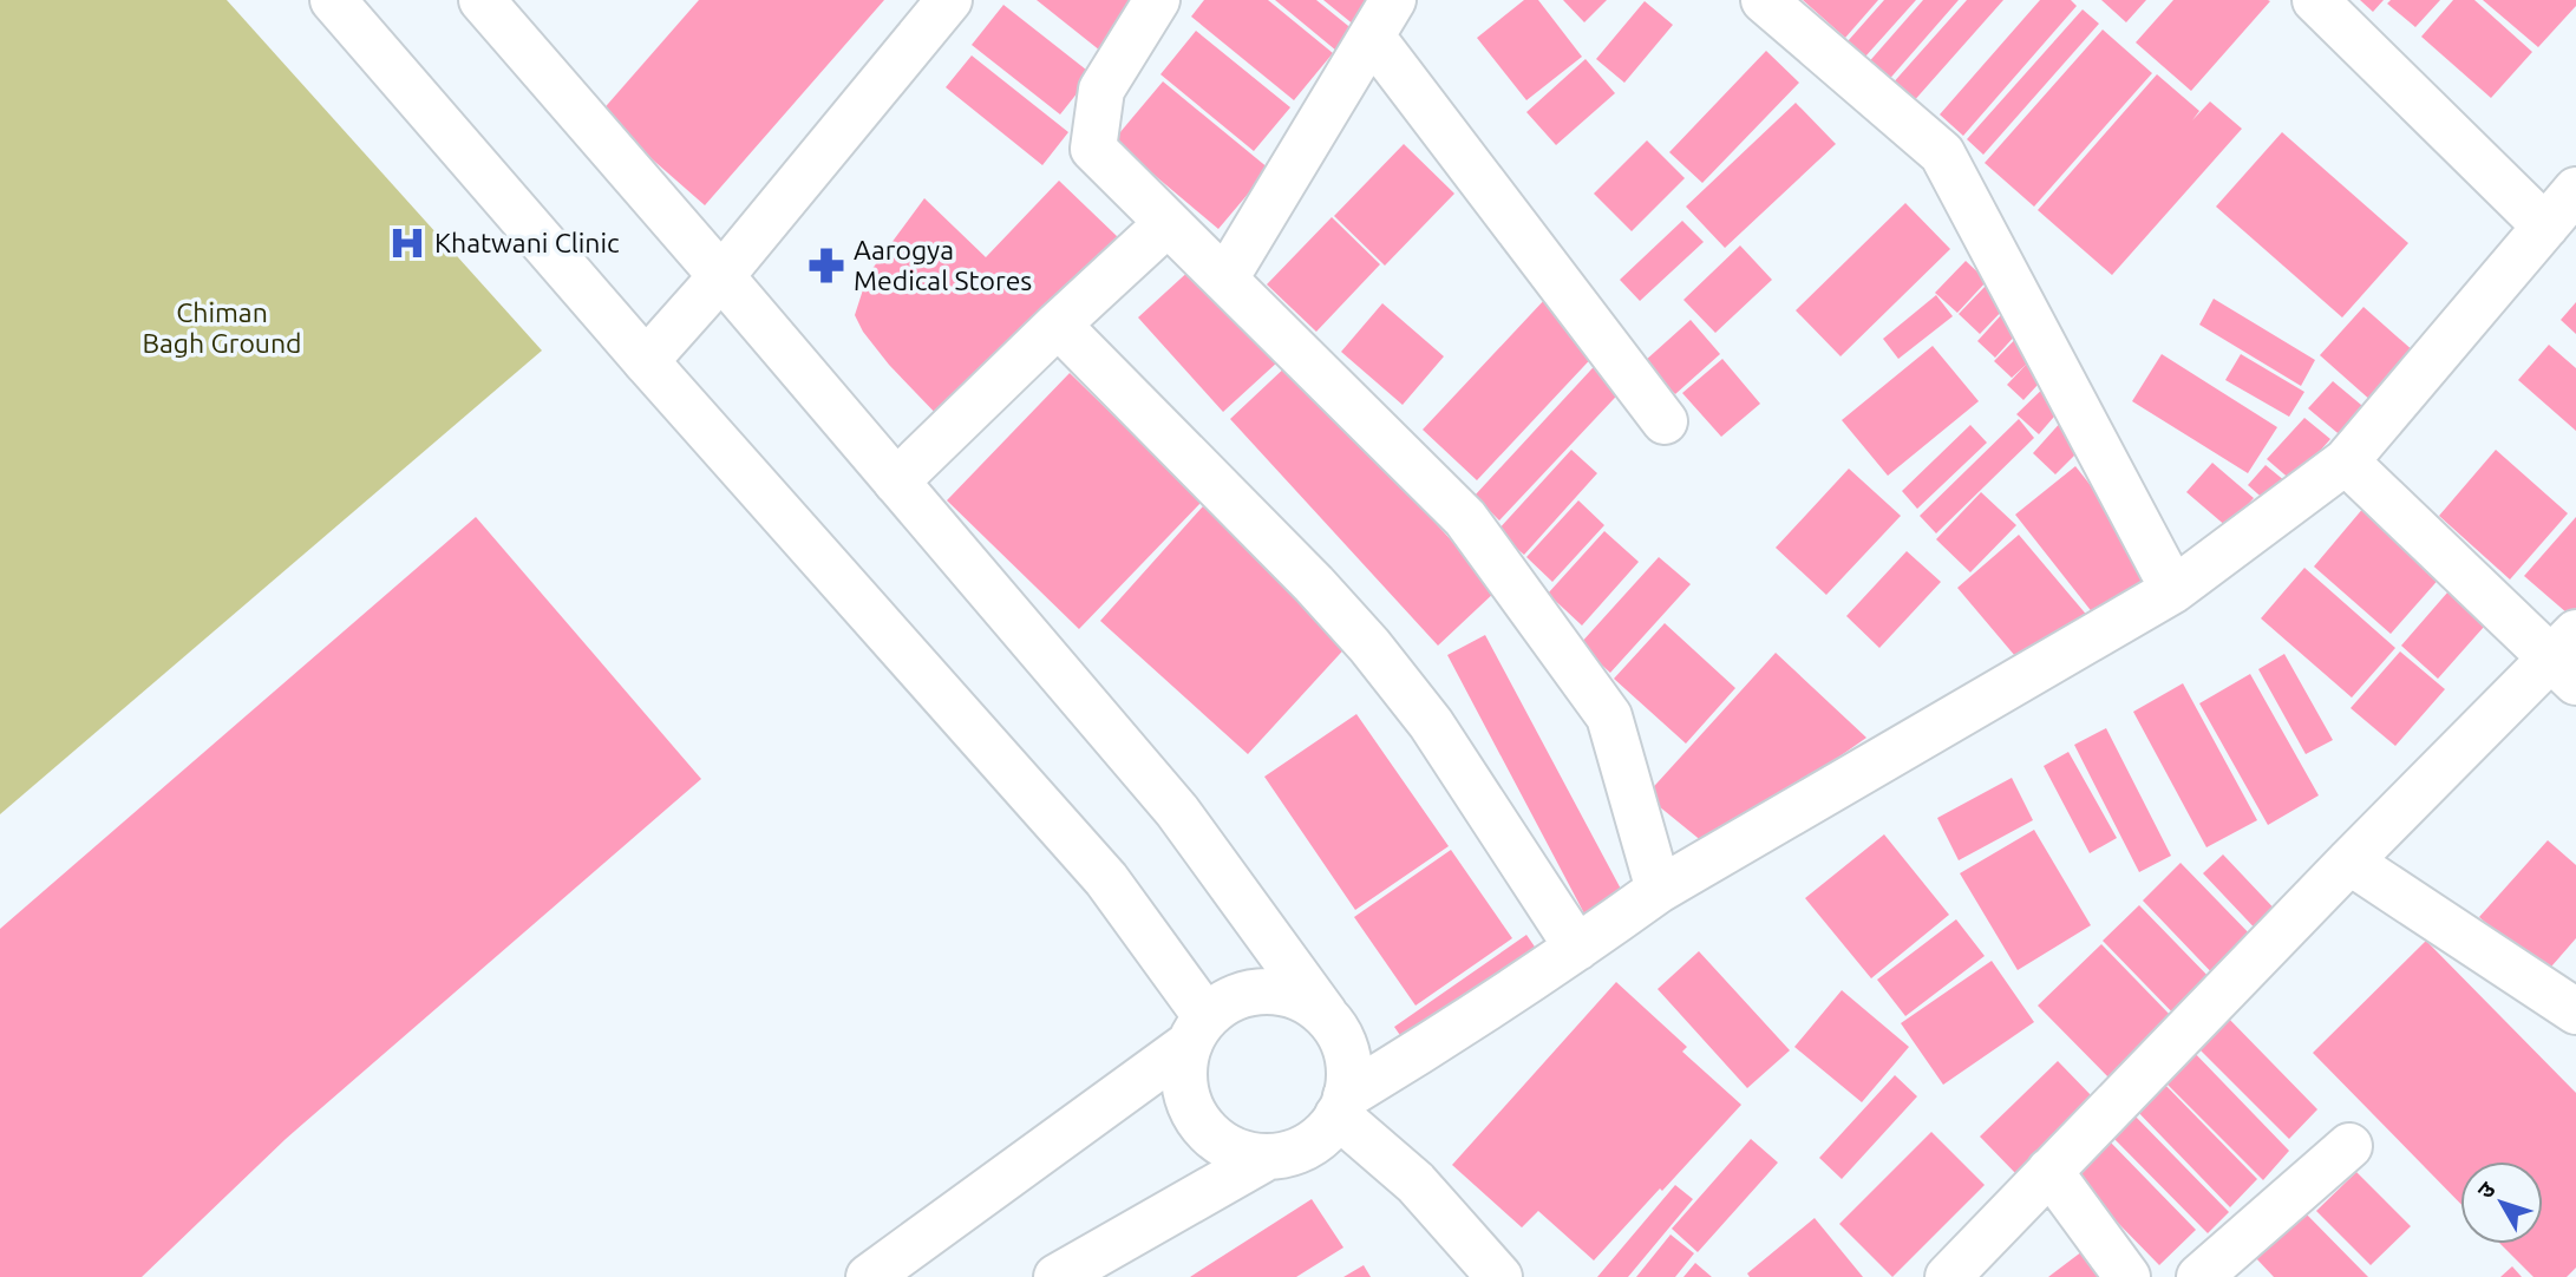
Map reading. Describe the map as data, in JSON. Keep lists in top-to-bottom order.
{
  "parks": ["Chiman Bagh Ground"],
  "places": {
    "hospital": ["Khatwani Clinic"],
    "pharmacy": ["Aarogya Medical Stores"]
  },
  "north": "top left"
}
